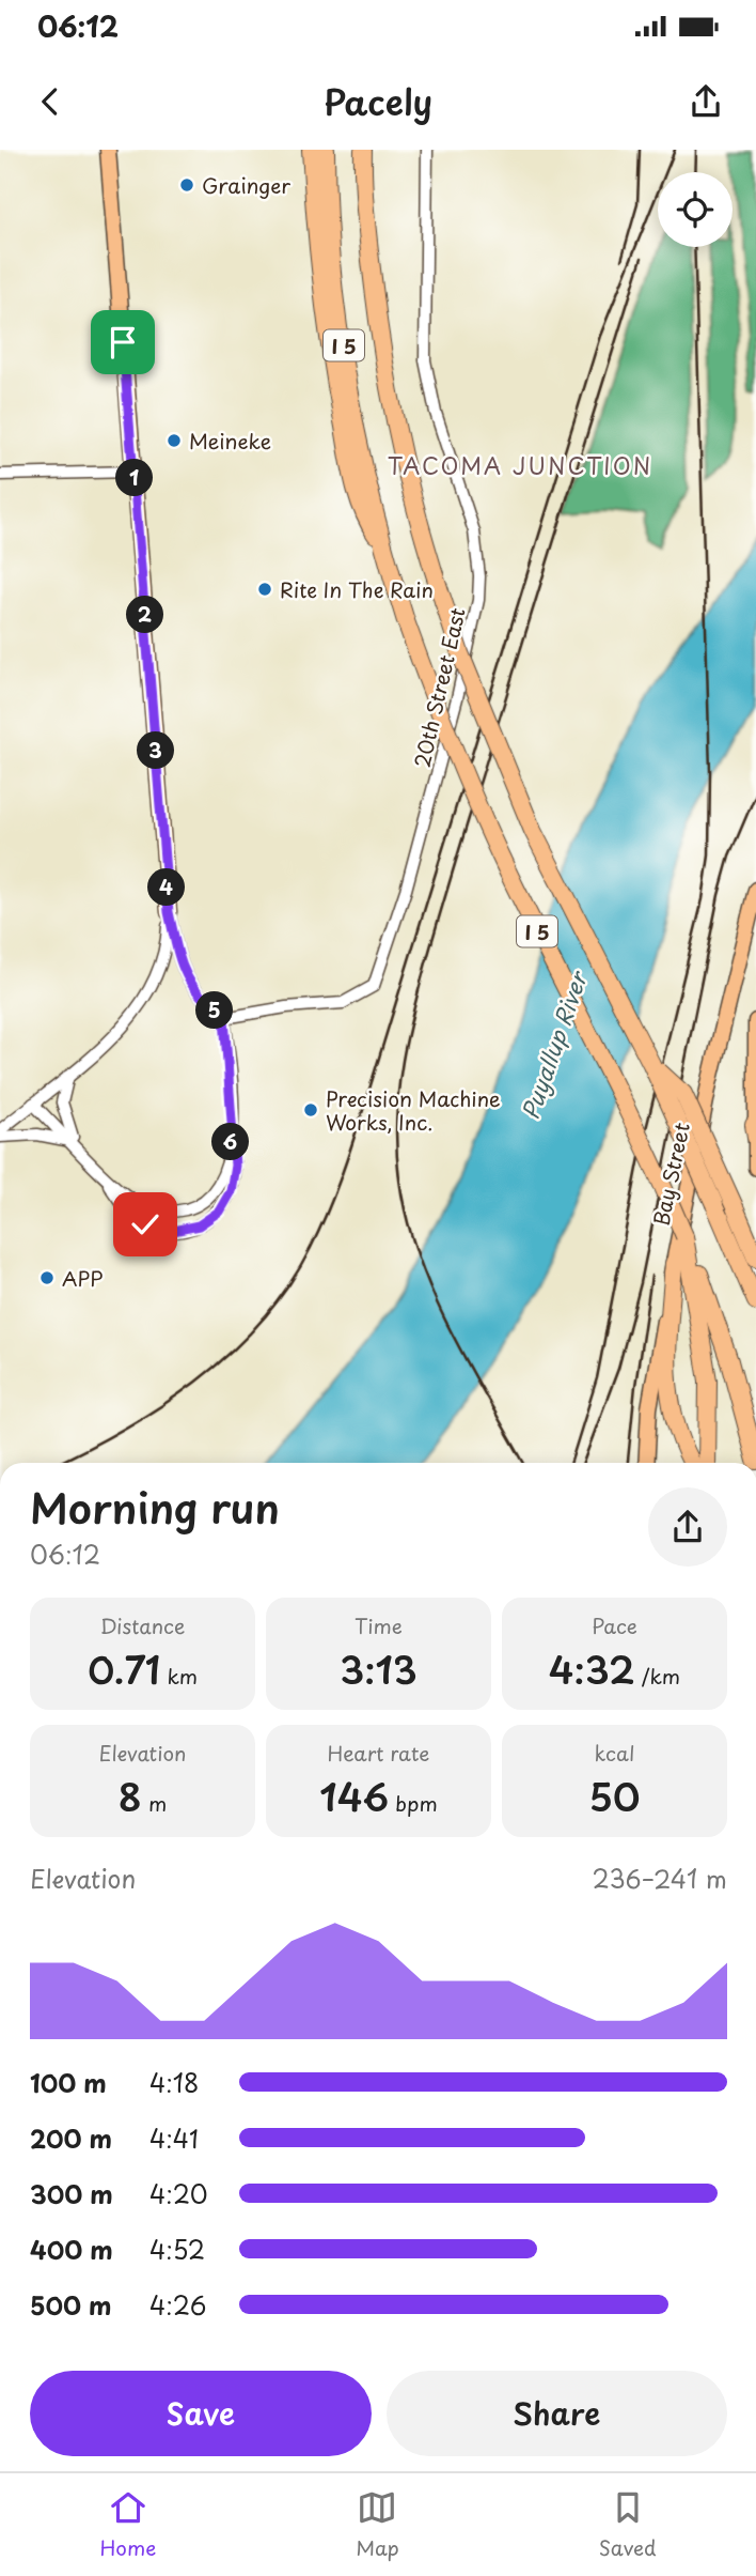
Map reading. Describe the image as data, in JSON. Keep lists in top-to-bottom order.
{
  "streets": {
    "highway": ["I 5"],
    "main road": ["Bay Street"],
    "street": ["20th Street East"]
  },
  "districts": ["TACOMA JUNCTION"],
  "water": ["Puyallup River"],
  "places": [
    "Grainger",
    "Meineke",
    "Rite In The Rain",
    "Precision Machine Works, Inc.",
    "APP"
  ],
  "page": {
    "status": "06:12",
    "header": "Pacely",
    "pins": [
      "1",
      "2",
      "3",
      "4",
      "5",
      "6"
    ],
    "heading": ["Morning run", "06:12"],
    "stats": [
      ["Distance", "0.71 km"],
      ["Time", "3:13"],
      ["Pace", "4:32 /km"],
      ["Elevation", "8 m"],
      ["Heart rate", "146 bpm"],
      ["kcal", "50"]
    ],
    "chart": ["Elevation", "236–241 m"],
    "list": [
      {
        "name": "100 m",
        "note": "4:18"
      },
      {
        "name": "200 m",
        "note": "4:41"
      },
      {
        "name": "300 m",
        "note": "4:20"
      },
      {
        "name": "400 m",
        "note": "4:52"
      },
      {
        "name": "500 m",
        "note": "4:26"
      }
    ],
    "buttons": ["Save", "Share"],
    "tabs": ["Home", "Map", "Saved"]
  }
}
